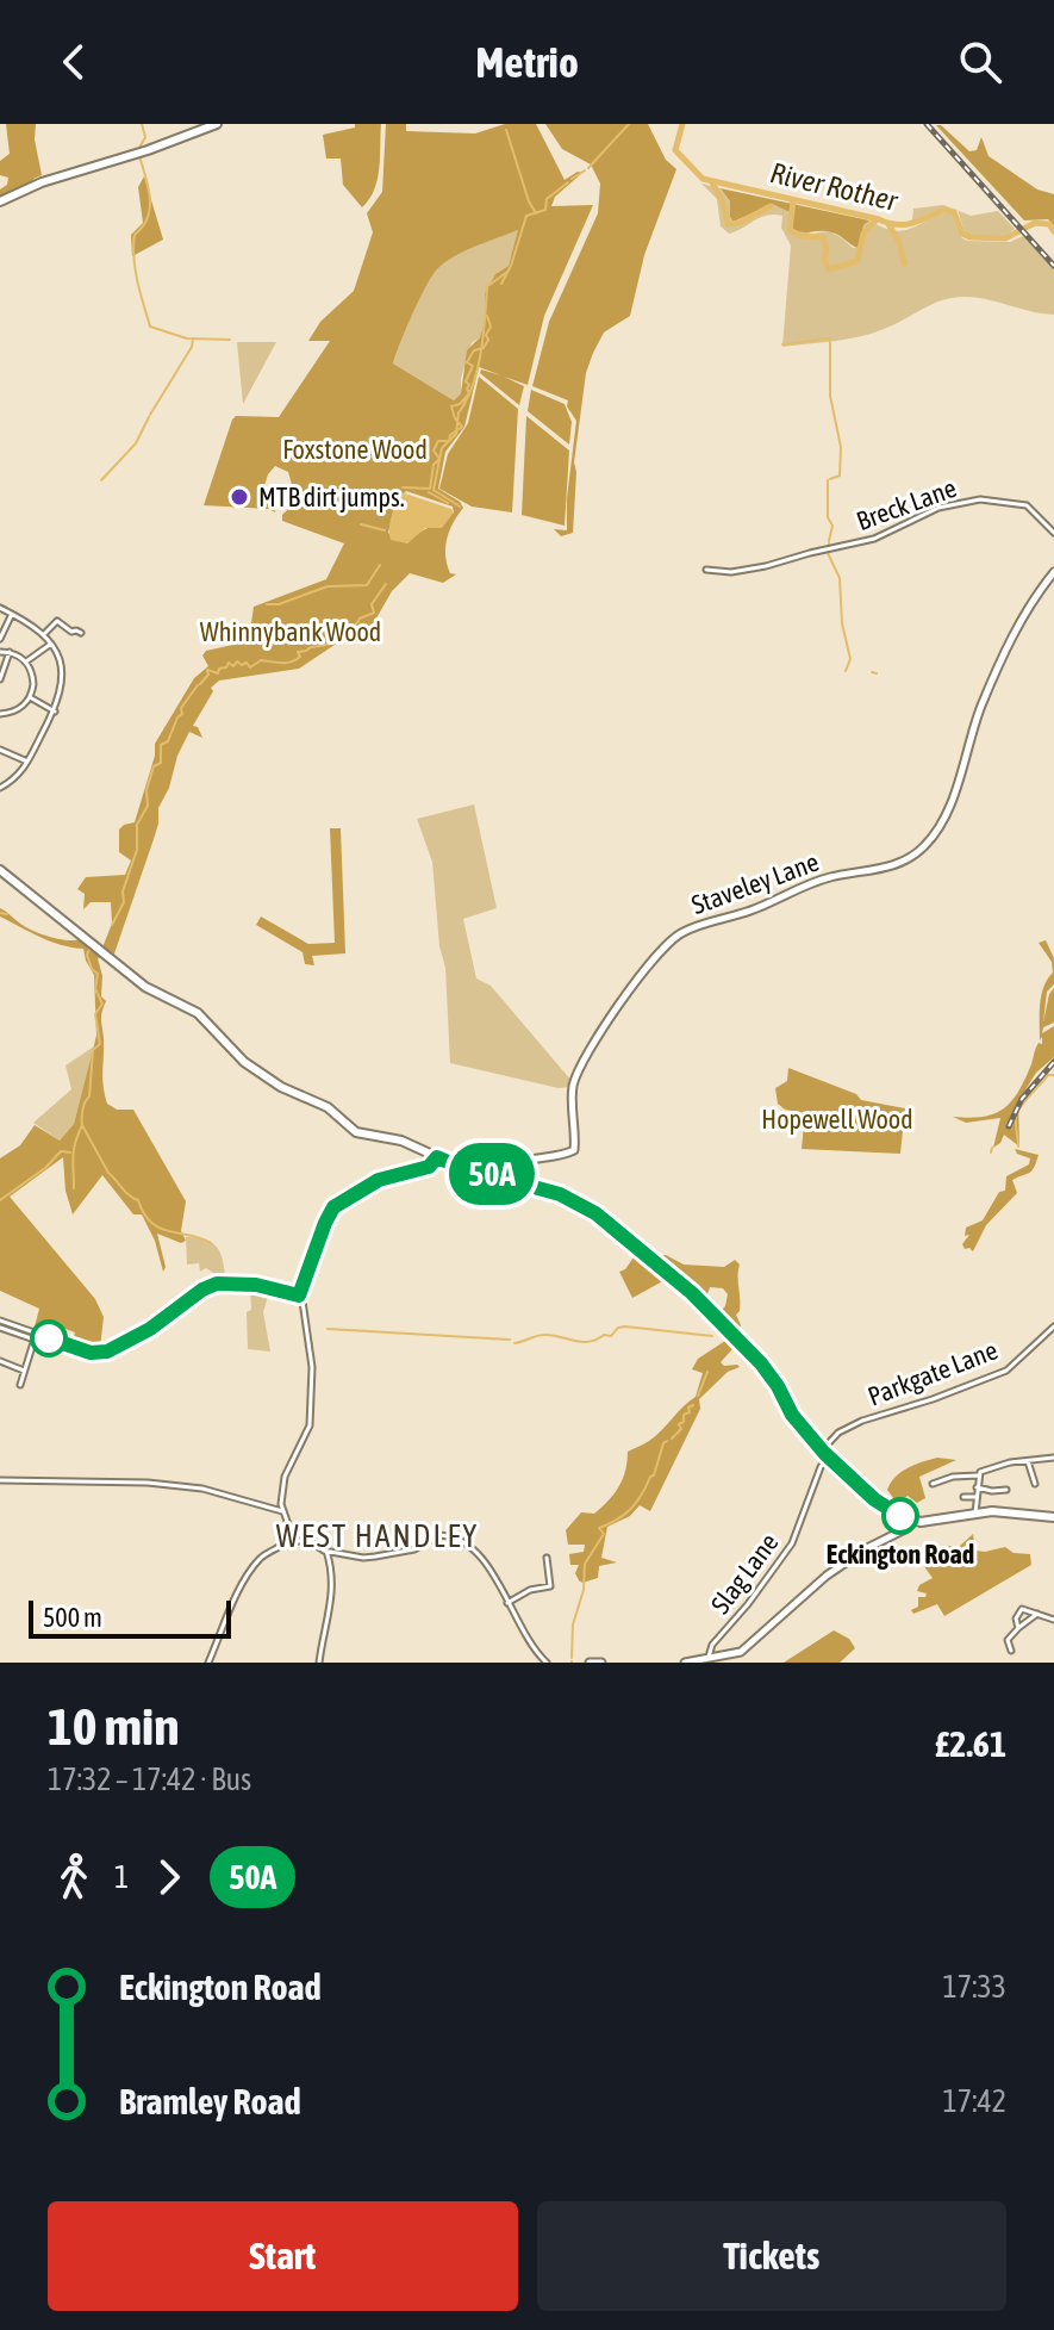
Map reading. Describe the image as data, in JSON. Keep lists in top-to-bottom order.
{
  "streets": {
    "street": [
      "Breck Lane",
      "Staveley Lane",
      "Parkgate Lane",
      "Slag Lane"
    ]
  },
  "crossings": [
    ["Parkgate Lane", "Slag Lane"]
  ],
  "districts": ["WEST HANDLEY"],
  "water": ["River Rother"],
  "parks": ["Foxstone Wood", "Whinnybank Wood", "Hopewell Wood"],
  "places": ["MTB dirt jumps.", "Eckington Road"],
  "lines": ["bus line 50A"],
  "scale_bar": "500 m",
  "page": {
    "header": "Metrio",
    "on_map": "50A",
    "scale": "500 m",
    "heading": ["10 min", "17:32 – 17:42 · Bus", "£2.61"],
    "legs": ["1", "50A"],
    "list": [
      {
        "name": "Eckington Road",
        "value": "17:33"
      },
      {
        "name": "Bramley Road",
        "value": "17:42"
      }
    ],
    "buttons": ["Start", "Tickets"]
  }
}
